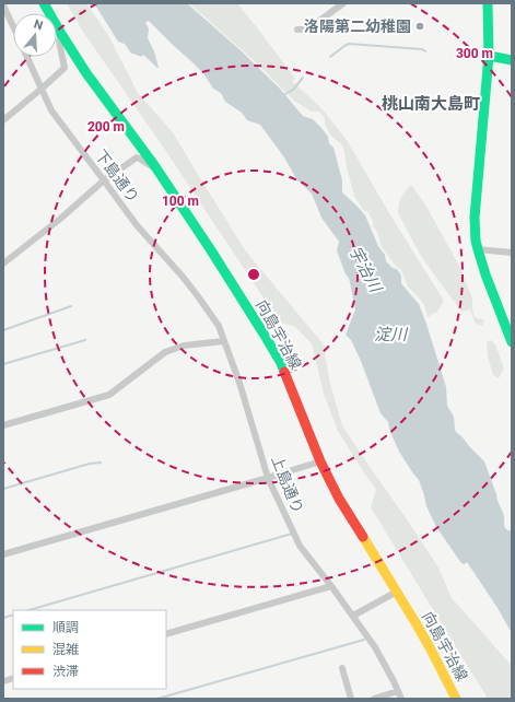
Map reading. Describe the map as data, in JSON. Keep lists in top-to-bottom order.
{
  "streets": {
    "main road": ["向島宇治線"],
    "street": ["下島通り", "上島通り"]
  },
  "crossings": [
    ["下島通り", "上島通り"]
  ],
  "districts": ["桃山南大島町"],
  "water": ["宇治川", "淀川"],
  "places": ["洛陽第二幼稚園"],
  "legend": ["順調", "混雑", "渋滞"],
  "north": "top",
  "rings": ["300 m", "200 m", "100 m"]
}
